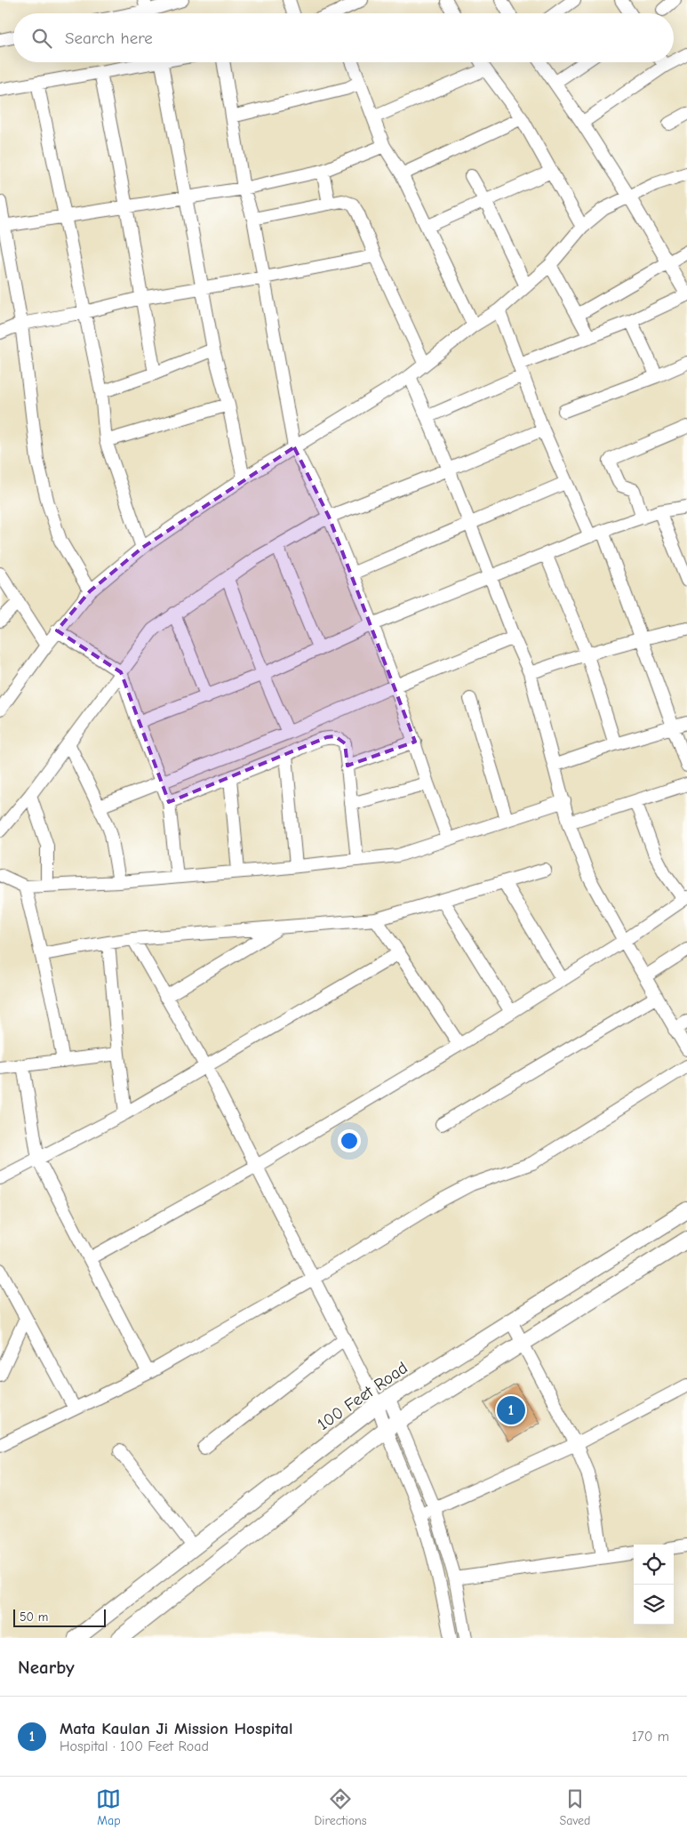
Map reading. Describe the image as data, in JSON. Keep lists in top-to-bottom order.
{
  "streets": {
    "main road": ["100 Feet Road"]
  },
  "scale_bar": "50 m",
  "page": {
    "search": "Search here",
    "pins": "1",
    "scale": "50 m",
    "heading": "Nearby",
    "list": [
      {
        "mark": "1",
        "name": "Mata Kaulan Ji Mission Hospital",
        "note": "Hospital · 100 Feet Road",
        "value": "170 m"
      }
    ],
    "nav": ["Map", "Directions", "Saved"]
  }
}
